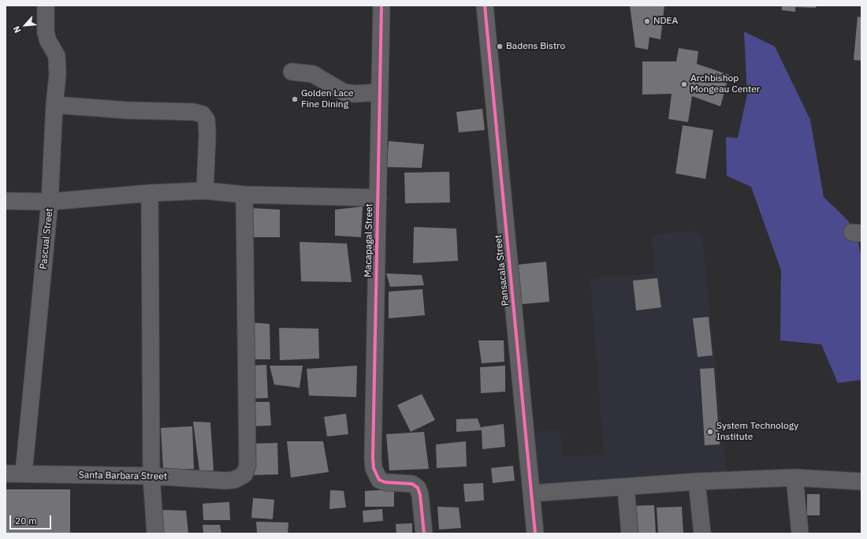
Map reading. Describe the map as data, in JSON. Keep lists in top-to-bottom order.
{
  "streets": {
    "street": [
      "Pascual Street",
      "Macapagal Street",
      "Pansacala Street",
      "Santa Barbara Street"
    ]
  },
  "crossings": [
    ["Pascual Street", "Santa Barbara Street"]
  ],
  "places": [
    "NDEA",
    "Badens Bistro",
    "Archbishop Mongeau Center",
    "Golden Lace Fine Dining",
    "System Technology Institute"
  ],
  "scale_bar": "20 m",
  "north": "bottom left"
}
